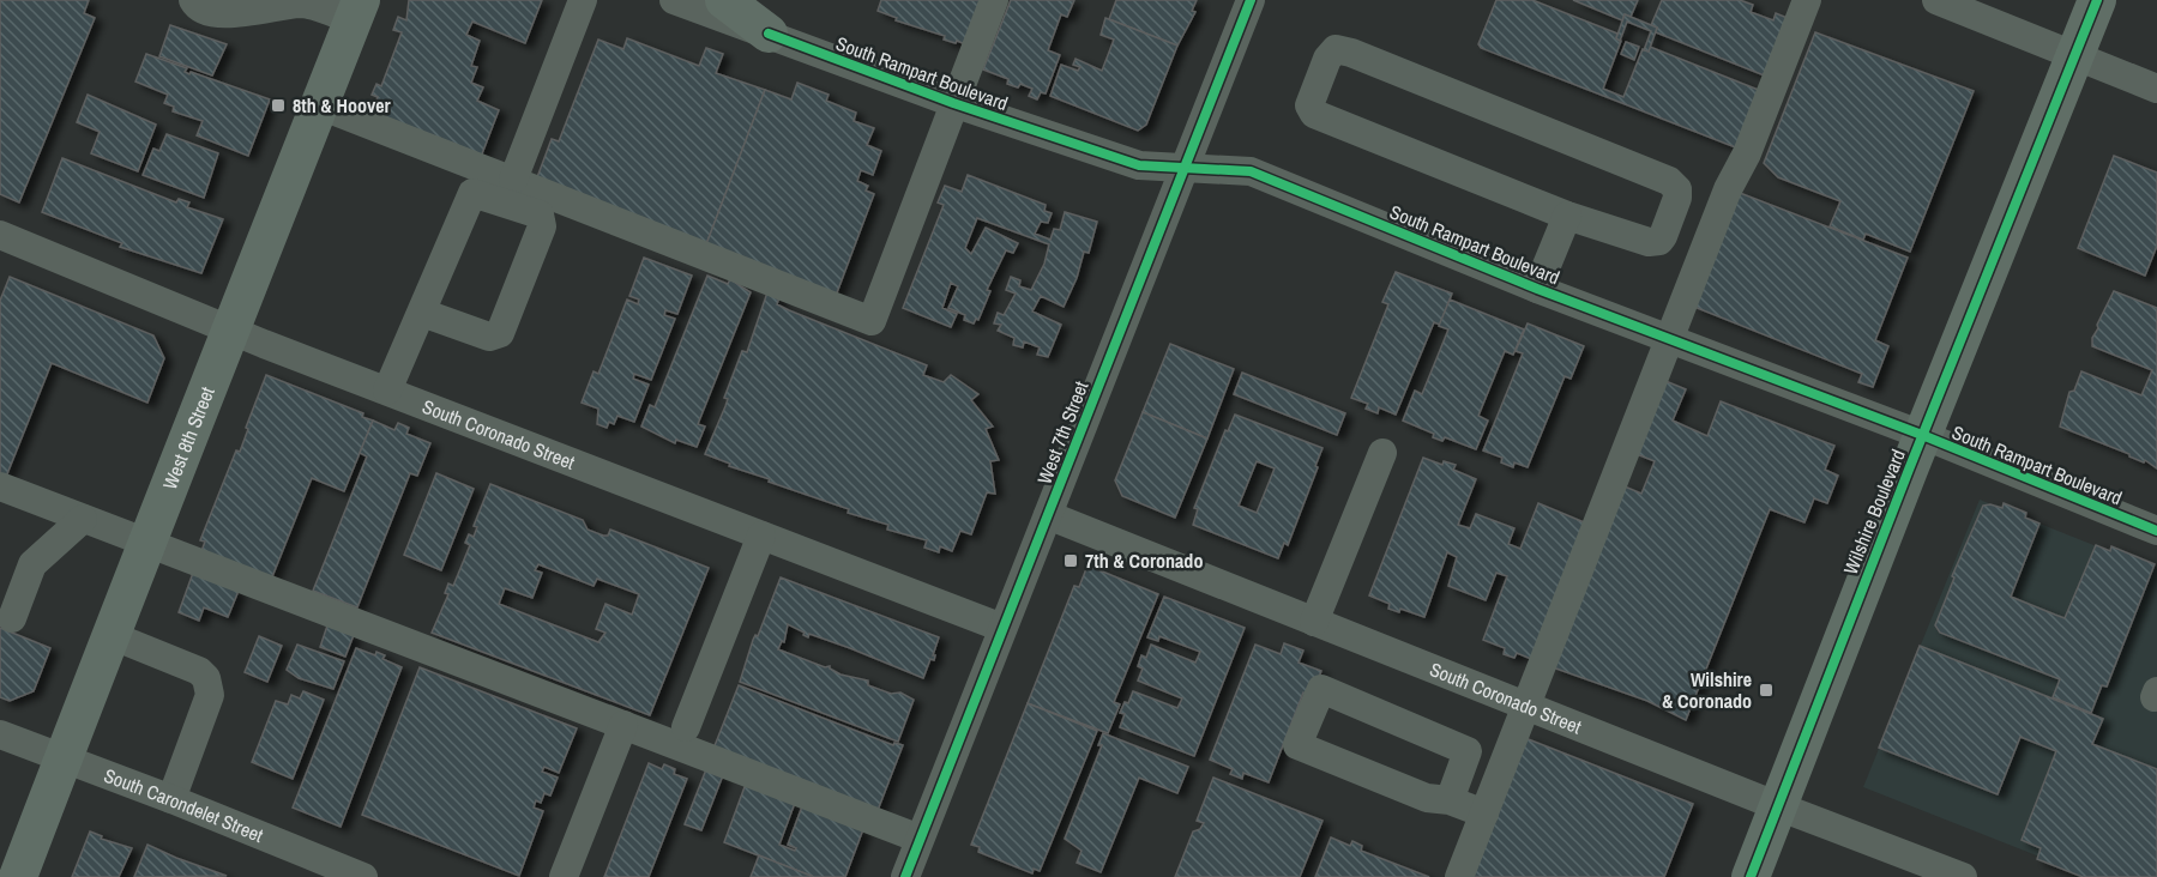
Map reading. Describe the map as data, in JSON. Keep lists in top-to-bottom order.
{
  "streets": {
    "main road": ["West 8th Street", "Wilshire Boulevard"],
    "street": [
      "South Rampart Boulevard",
      "West 7th Street",
      "South Coronado Street",
      "South Carondelet Street"
    ]
  },
  "crossings": [
    ["South Rampart Boulevard", "West 7th Street"],
    ["South Rampart Boulevard", "Wilshire Boulevard"],
    ["West 7th Street", "South Coronado Street"],
    ["South Coronado Street", "West 8th Street"],
    ["South Coronado Street", "Wilshire Boulevard"],
    ["West 8th Street", "South Carondelet Street"]
  ],
  "places": {
    "transit": ["8th & Hoover", "7th & Coronado", "Wilshire & Coronado"]
  }
}
